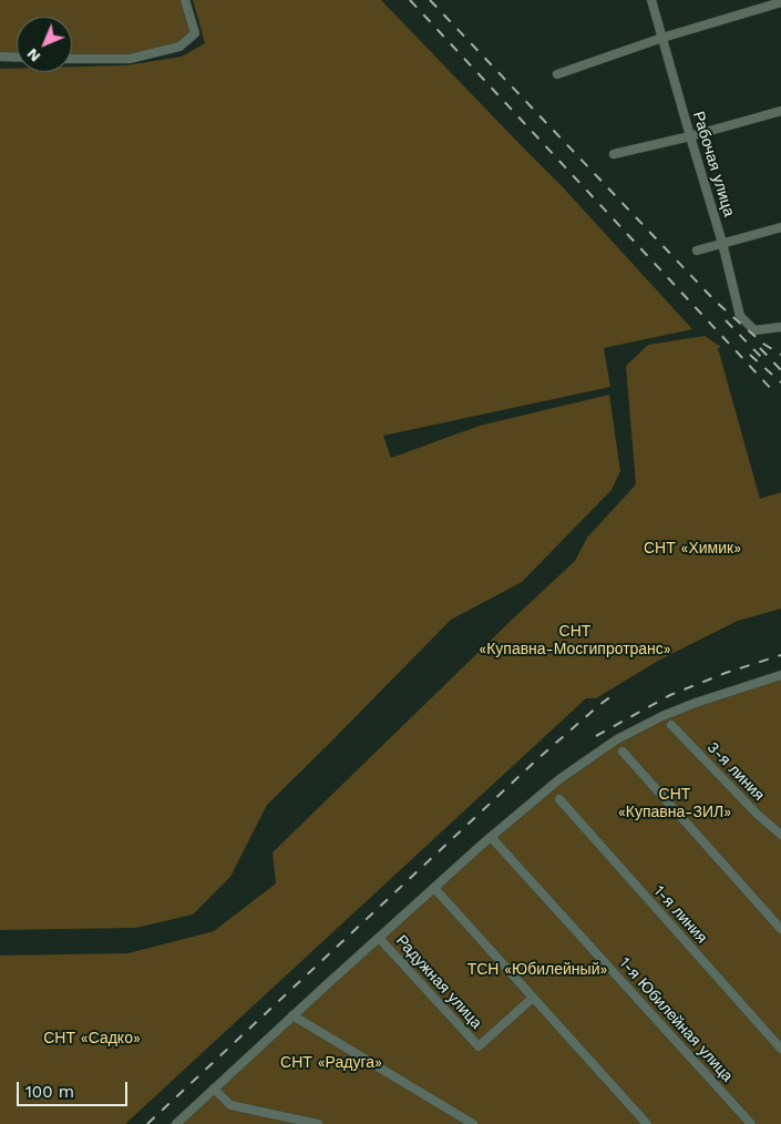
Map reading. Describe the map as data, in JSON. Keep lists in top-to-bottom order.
{
  "streets": {
    "street": [
      "Рабочая улица",
      "3-я линия",
      "1-я линия",
      "Радужная улица",
      "1-я Юбилейная улица"
    ]
  },
  "parks": [
    "СНТ «Химик»",
    "СНТ «Купавна-Мосгипротранс»",
    "СНТ «Купавна-ЗИЛ»",
    "ТСН «Юбилейный»",
    "СНТ «Садко»",
    "СНТ «Радуга»"
  ],
  "scale_bar": "100 m",
  "north": "bottom left"
}
